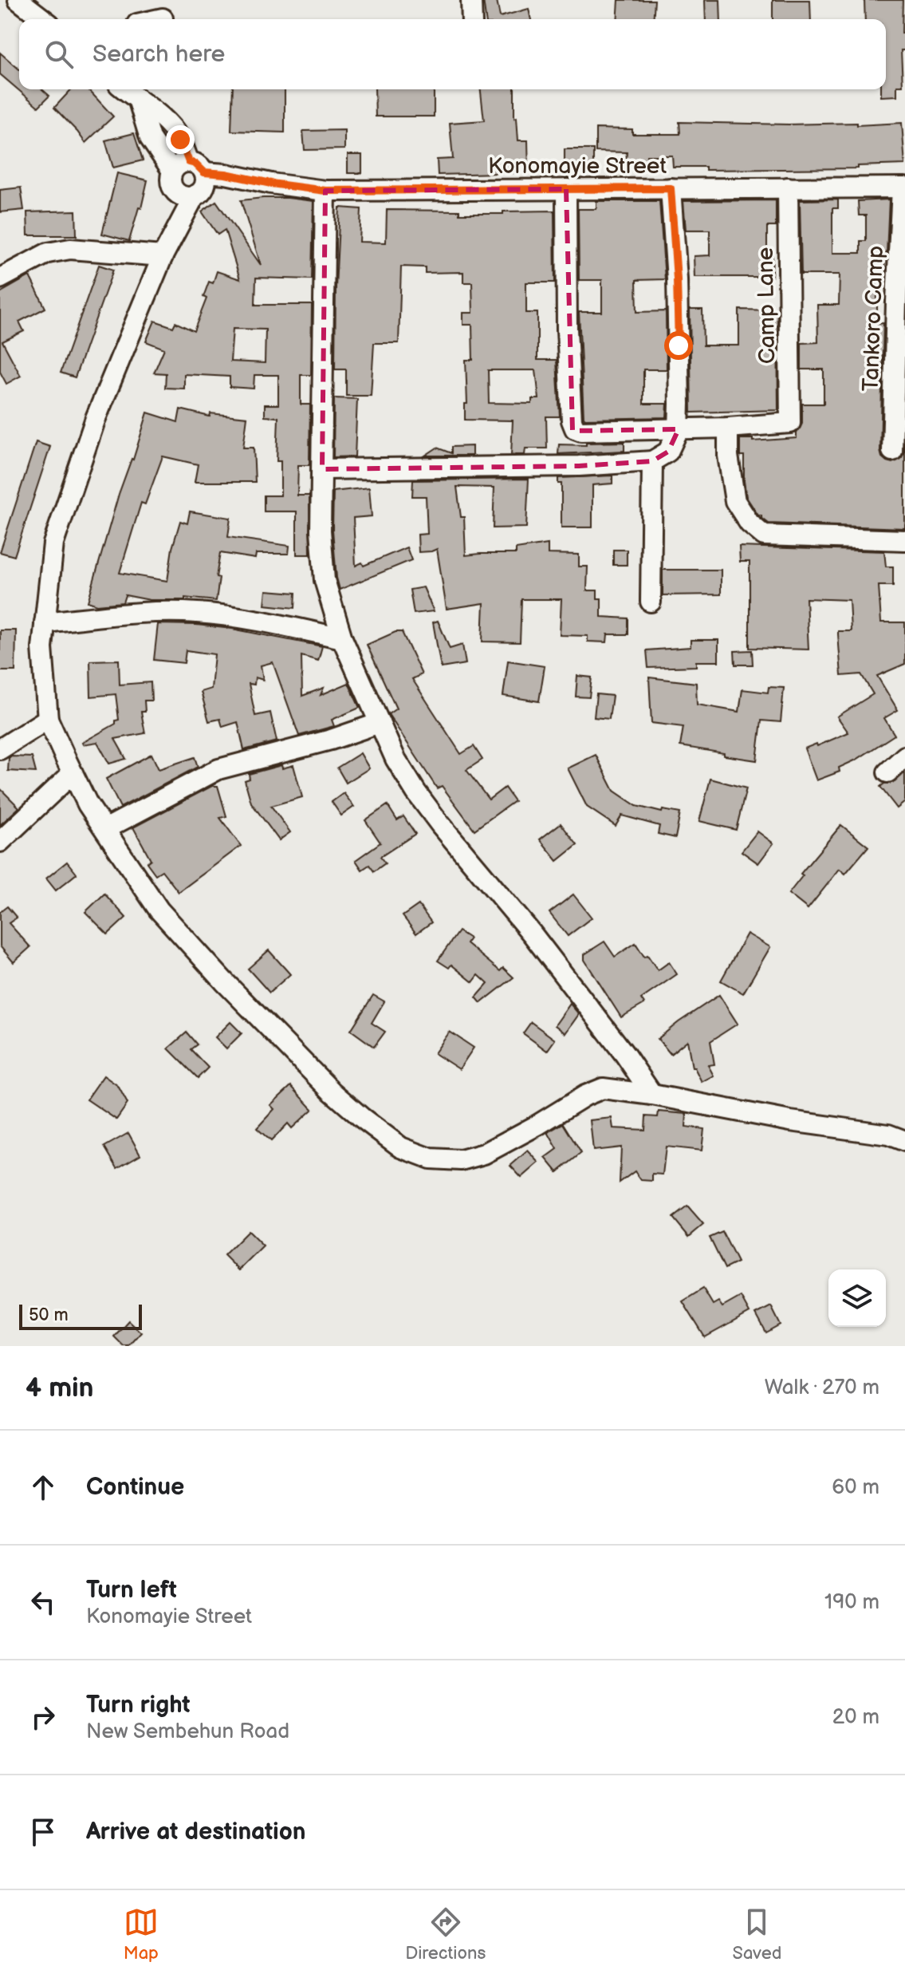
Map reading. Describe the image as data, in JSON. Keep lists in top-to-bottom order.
{
  "streets": {
    "street": ["Konomayie Street", "Camp Lane", "Tankoro Camp"]
  },
  "crossings": [
    ["Konomayie Street", "Camp Lane"],
    ["Konomayie Street", "Tankoro Camp"]
  ],
  "scale_bar": "50 m",
  "page": {
    "search": "Search here",
    "scale": "50 m",
    "heading": ["4 min", "Walk · 270 m"],
    "list": [
      ["Continue", "60 m"],
      ["Turn left", "Konomayie Street", "190 m"],
      ["Turn right", "New Sembehun Road", "20 m"],
      "Arrive at destination"
    ],
    "nav": ["Map", "Directions", "Saved"]
  }
}
